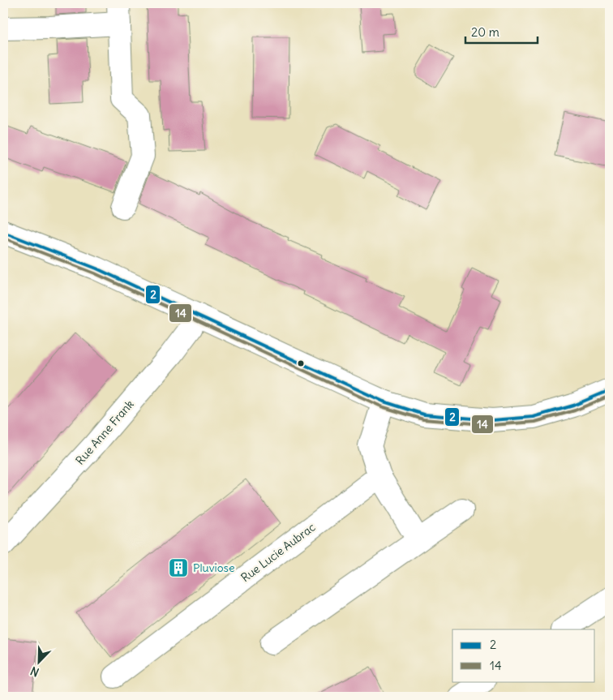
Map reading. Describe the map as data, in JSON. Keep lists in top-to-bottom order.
{
  "streets": {
    "street": ["Rue Anne Frank", "Rue Lucie Aubrac"]
  },
  "places": {
    "building": ["Pluviose"]
  },
  "lines": ["transit line 2", "transit line 14"],
  "legend": ["2", "14"],
  "scale_bar": "20 m",
  "north": "bottom left"
}
